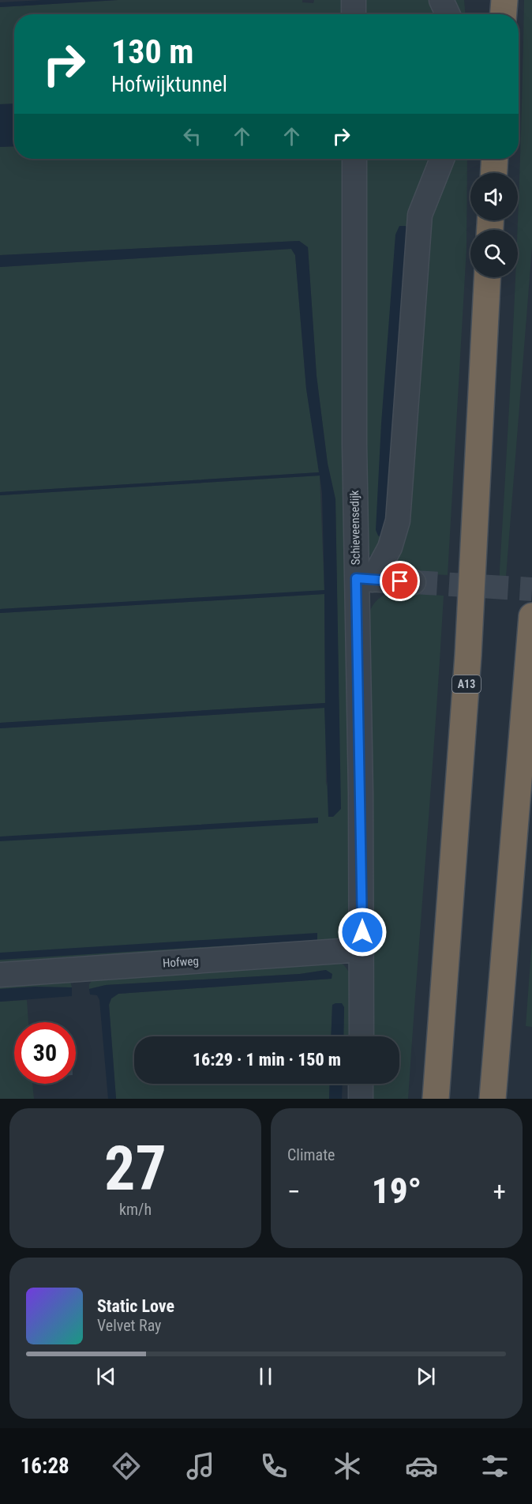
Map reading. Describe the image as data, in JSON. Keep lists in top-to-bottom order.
{
  "streets": {
    "highway": ["A13"],
    "street": ["Schieveensedijk", "Hofweg"]
  },
  "crossings": [
    ["Schieveensedijk", "Hofweg"]
  ],
  "page": {
    "turn": ["130 m", "Hofwijktunnel"],
    "limit": "30",
    "trip": "16:29 · 1 min · 150 m",
    "tile": [
      ["27", "km/h"],
      "Climate"
    ],
    "heat": ["−", "19°", "+"],
    "song": ["Static Love", "Velvet Ray"],
    "tabs": "16:28"
  }
}
